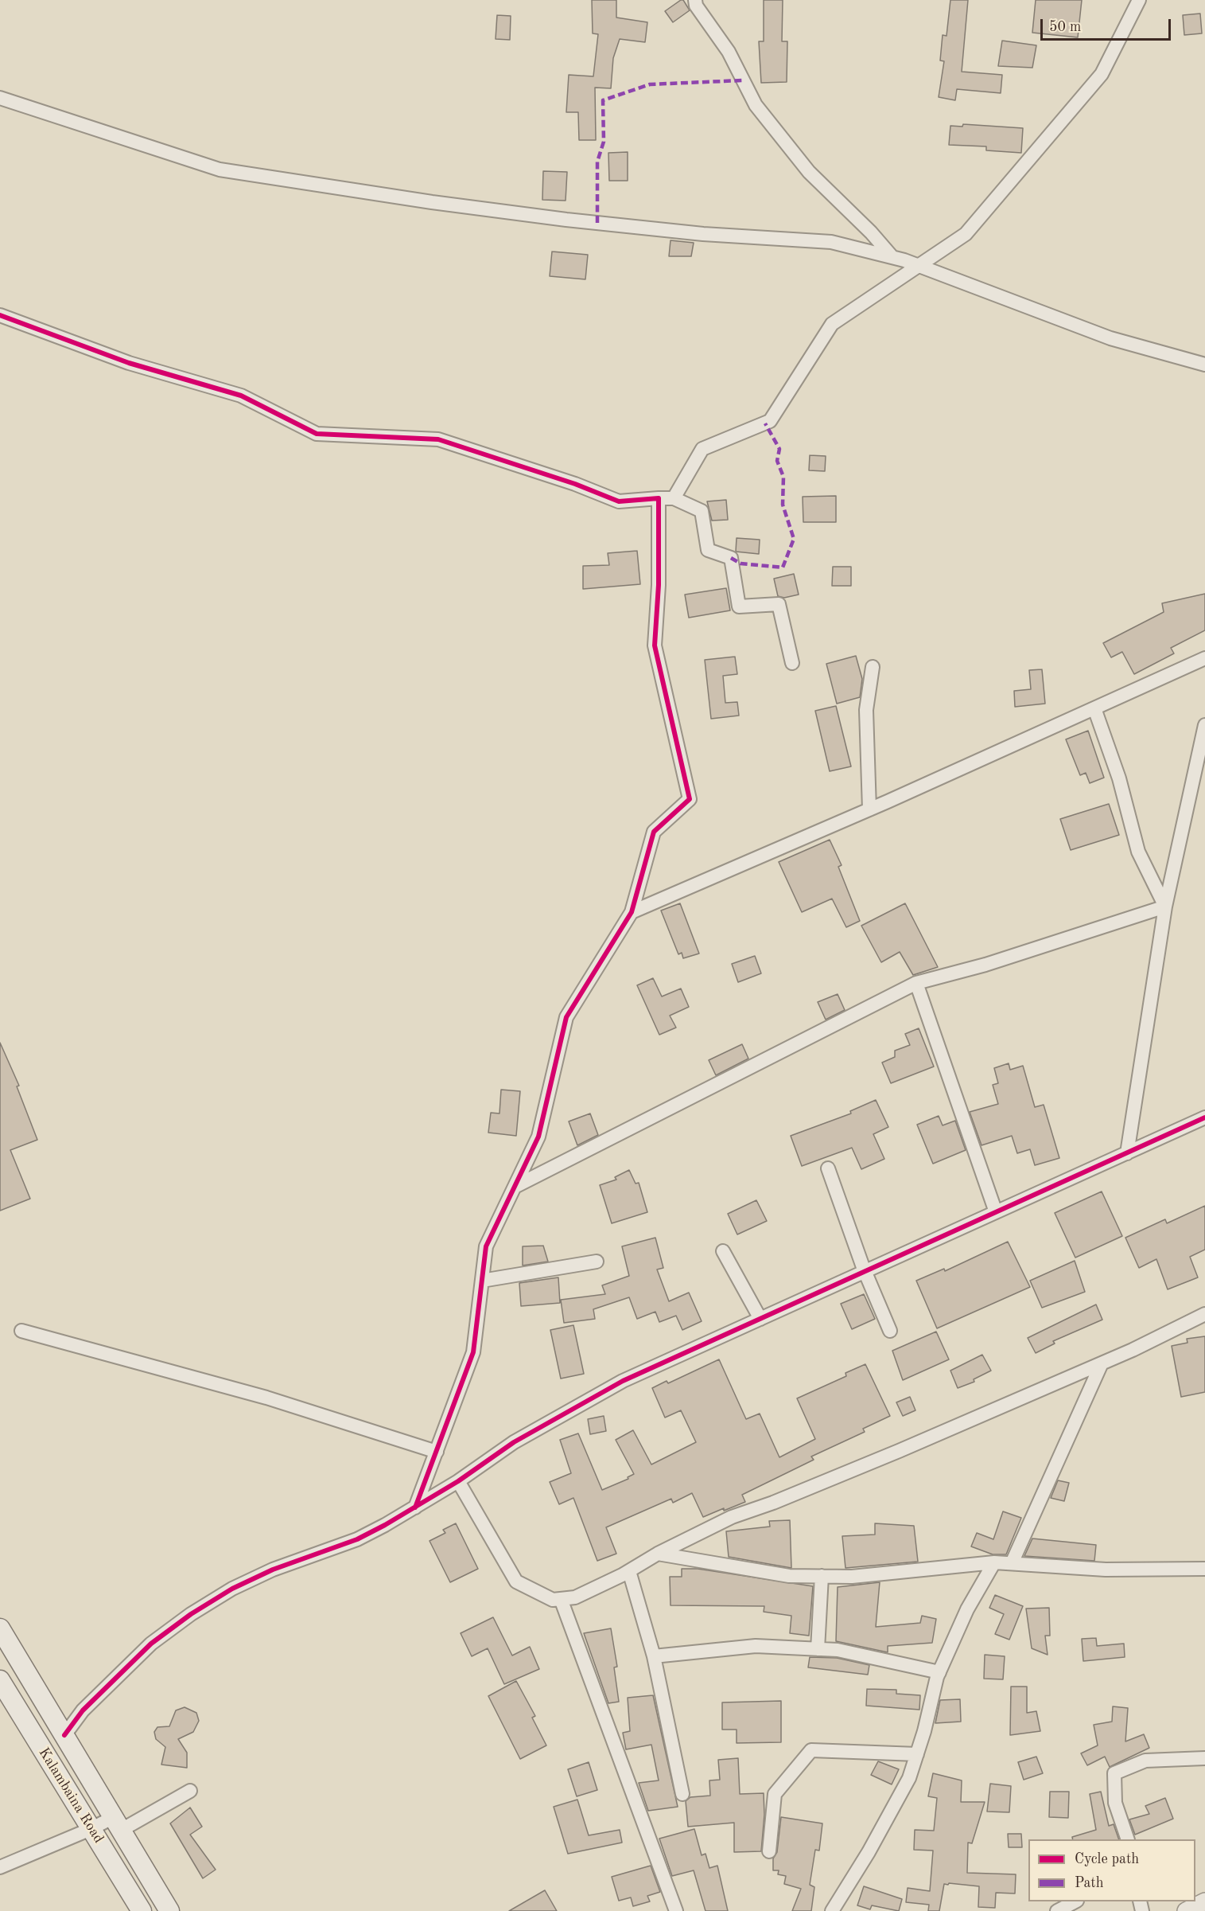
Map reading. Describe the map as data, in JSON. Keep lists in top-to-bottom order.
{
  "streets": {
    "main road": ["Kalambaina Road"]
  },
  "legend": ["Cycle path", "Path"],
  "scale_bar": "50 m"
}
